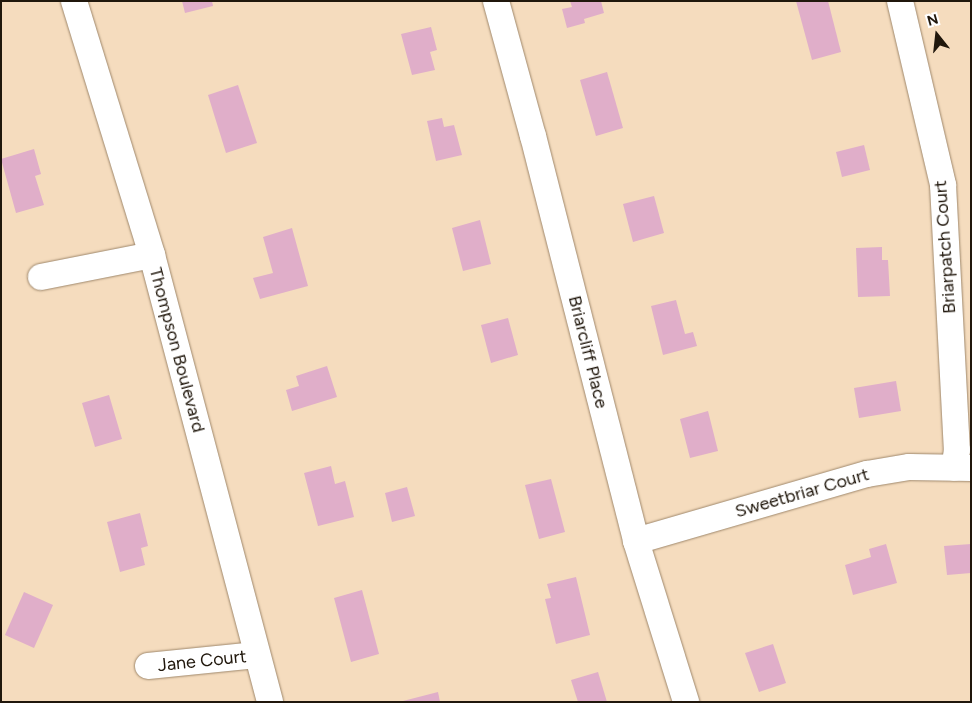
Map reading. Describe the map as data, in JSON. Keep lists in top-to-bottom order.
{
  "streets": {
    "street": [
      "Briarpatch Court",
      "Thompson Boulevard",
      "Briarcliff Place",
      "Sweetbriar Court",
      "Jane Court"
    ]
  },
  "crossings": [
    ["Briarpatch Court", "Sweetbriar Court"],
    ["Thompson Boulevard", "Jane Court"],
    ["Briarcliff Place", "Sweetbriar Court"]
  ],
  "north": "top"
}
